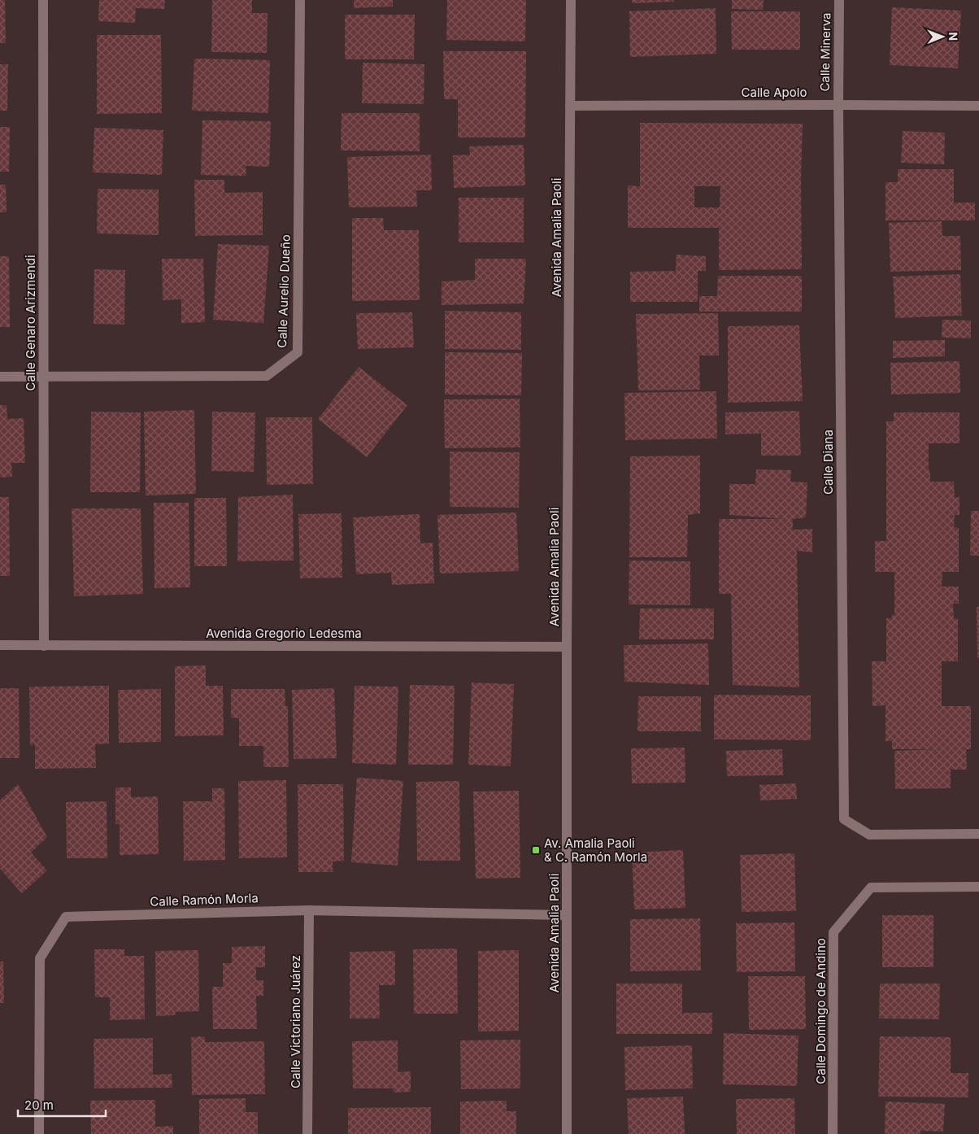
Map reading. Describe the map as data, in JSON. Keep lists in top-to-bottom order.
{
  "streets": {
    "street": [
      "Calle Minerva",
      "Calle Apolo",
      "Avenida Amalia Paoli",
      "Calle Aurelio Dueño",
      "Calle Genaro Arizmendi",
      "Calle Diana",
      "Avenida Gregorio Ledesma",
      "Calle Ramón Morla",
      "Calle Domingo de Andino",
      "Calle Victoriano Juárez"
    ]
  },
  "crossings": [
    ["Calle Minerva", "Calle Apolo"],
    ["Calle Minerva", "Calle Diana"],
    ["Calle Apolo", "Avenida Amalia Paoli"],
    ["Calle Apolo", "Calle Diana"],
    ["Avenida Amalia Paoli", "Avenida Gregorio Ledesma"],
    ["Avenida Amalia Paoli", "Calle Ramón Morla"],
    ["Calle Aurelio Dueño", "Calle Genaro Arizmendi"],
    ["Calle Genaro Arizmendi", "Avenida Gregorio Ledesma"],
    ["Calle Ramón Morla", "Calle Victoriano Juárez"]
  ],
  "places": {
    "transit": ["Av. Amalia Paoli & C. Ramón Morla"]
  },
  "scale_bar": "20 m",
  "north": "right"
}
